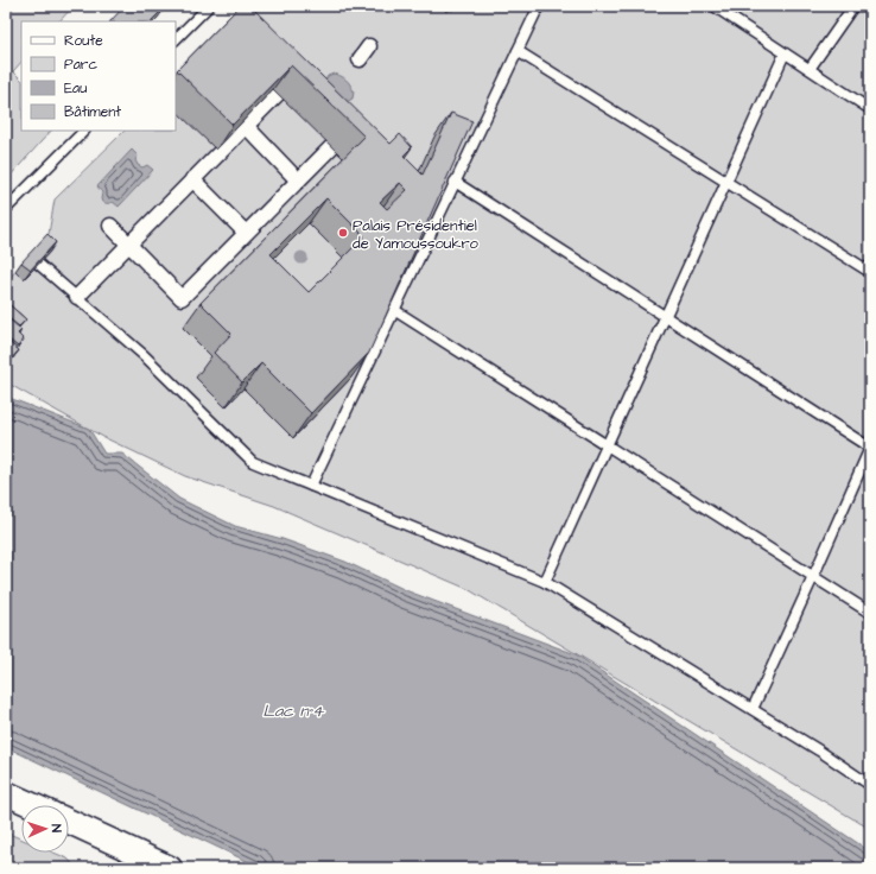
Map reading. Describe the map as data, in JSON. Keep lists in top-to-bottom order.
{
  "water": ["Lac n°4"],
  "places": ["Palais Présidentiel de Yamoussoukro"],
  "legend": [
    "Route",
    "Parc",
    "Eau",
    "Bâtiment"
  ],
  "north": "right"
}
